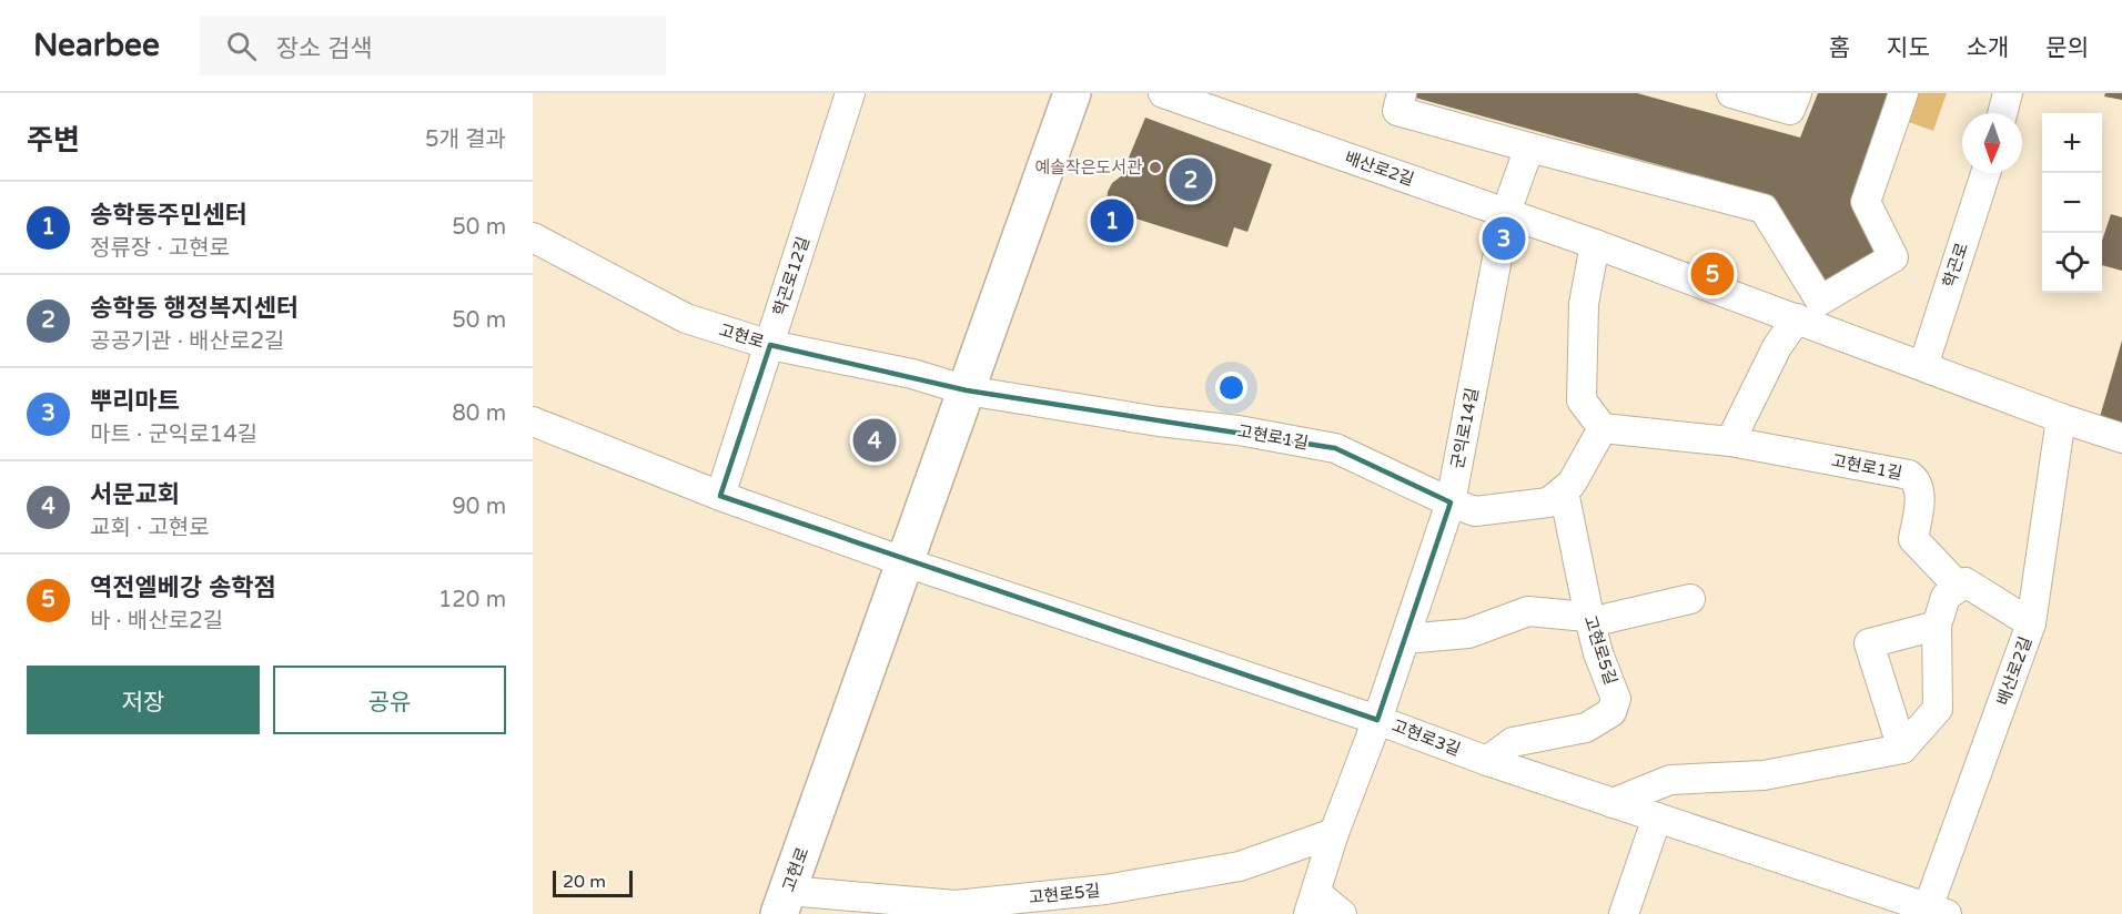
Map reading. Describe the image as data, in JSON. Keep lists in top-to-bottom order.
{
  "streets": {
    "main road": ["고현로"],
    "street": [
      "배산로2길",
      "학곤로",
      "학곤로12길",
      "군익로14길",
      "고현로1길",
      "고현로5길",
      "고현로3길"
    ]
  },
  "crossings": [
    ["배산로2길", "학곤로"],
    ["배산로2길", "군익로14길"],
    ["배산로2길", "고현로1길"],
    ["배산로2길", "고현로3길"],
    ["학곤로12길", "고현로"],
    ["고현로", "고현로1길"],
    ["고현로", "고현로5길"],
    ["고현로", "고현로3길"],
    ["군익로14길", "고현로1길"],
    ["군익로14길", "고현로5길"],
    ["군익로14길", "고현로3길"],
    ["고현로1길", "고현로5길"],
    ["고현로5길", "고현로3길"]
  ],
  "places": ["예솔작은도서관"],
  "scale_bar": "20 m",
  "north": "bottom",
  "page": {
    "header": "Nearbee",
    "search": "장소 검색",
    "nav": [
      "홈",
      "지도",
      "소개",
      "문의"
    ],
    "heading": ["주변", "5개 결과"],
    "map_buttons": ["+", "−"],
    "pins": [
      "2",
      "1",
      "3",
      "5",
      "4"
    ],
    "list": [
      {
        "mark": "1",
        "name": "송학동주민센터",
        "note": "정류장 · 고현로",
        "value": "50 m"
      },
      {
        "mark": "2",
        "name": "송학동 행정복지센터",
        "note": "공공기관 · 배산로2길",
        "value": "50 m"
      },
      {
        "mark": "3",
        "name": "뿌리마트",
        "note": "마트 · 군익로14길",
        "value": "80 m"
      },
      {
        "mark": "4",
        "name": "서문교회",
        "note": "교회 · 고현로",
        "value": "90 m"
      },
      {
        "mark": "5",
        "name": "역전엘베강 송학점",
        "note": "바 · 배산로2길",
        "value": "120 m"
      }
    ],
    "buttons": ["저장", "공유"],
    "scale": "20 m"
  }
}
